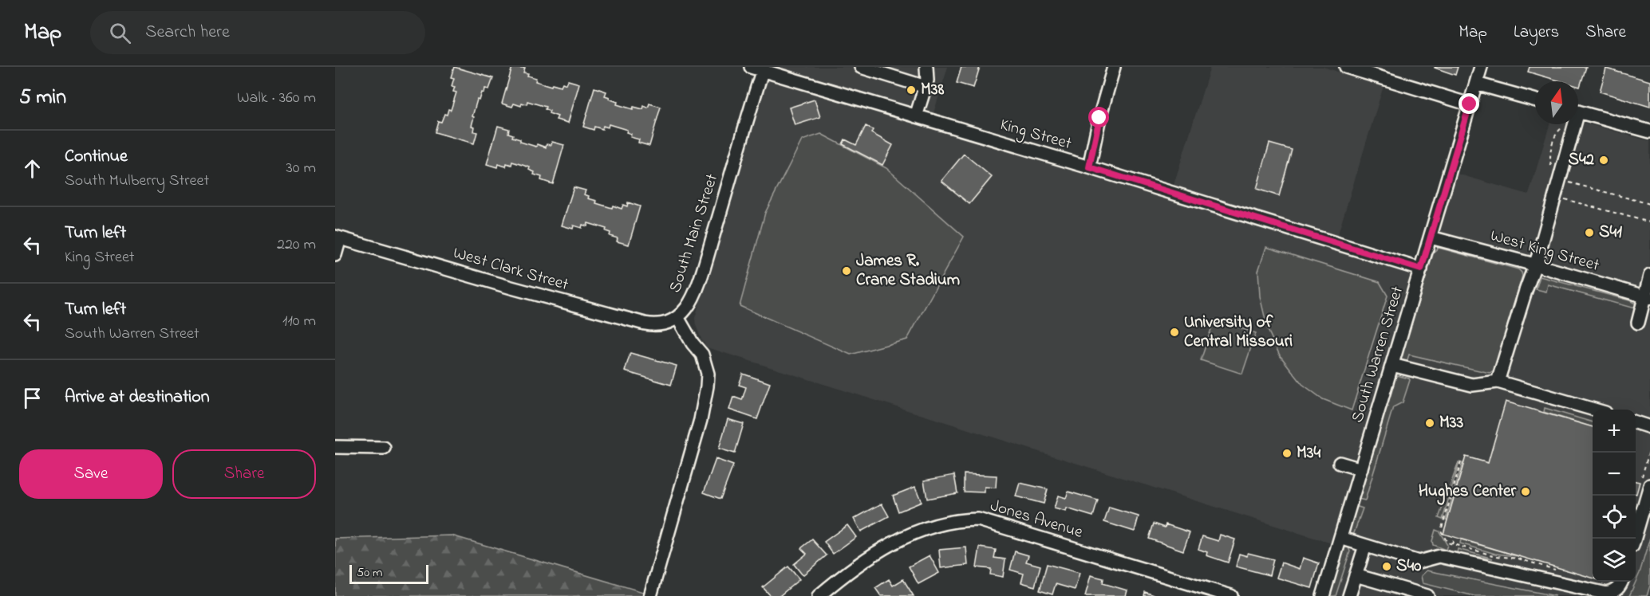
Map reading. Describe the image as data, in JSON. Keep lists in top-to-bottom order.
{
  "streets": {
    "street": [
      "King Street",
      "South Main Street",
      "West King Street",
      "West Clark Street",
      "South Warren Street",
      "Jones Avenue"
    ]
  },
  "crossings": [
    ["King Street", "South Main Street"],
    ["King Street", "South Warren Street"],
    ["South Main Street", "West Clark Street"],
    ["West King Street", "South Warren Street"]
  ],
  "places": [
    "M38",
    "S42",
    "S41",
    "James R. Crane Stadium",
    "University of Central Missouri",
    "M33",
    "M34",
    "Hughes Center",
    "S40"
  ],
  "scale_bar": "50 m",
  "north": "top",
  "page": {
    "header": "Map",
    "search": "Search here",
    "nav": ["Map", "Layers", "Share"],
    "heading": ["5 min", "Walk · 360 m"],
    "list": [
      ["Continue", "South Mulberry Street", "30 m"],
      ["Turn left", "King Street", "220 m"],
      ["Turn left", "South Warren Street", "110 m"],
      "Arrive at destination"
    ],
    "map_buttons": ["+", "−"],
    "buttons": ["Save", "Share"],
    "scale": "50 m"
  }
}
